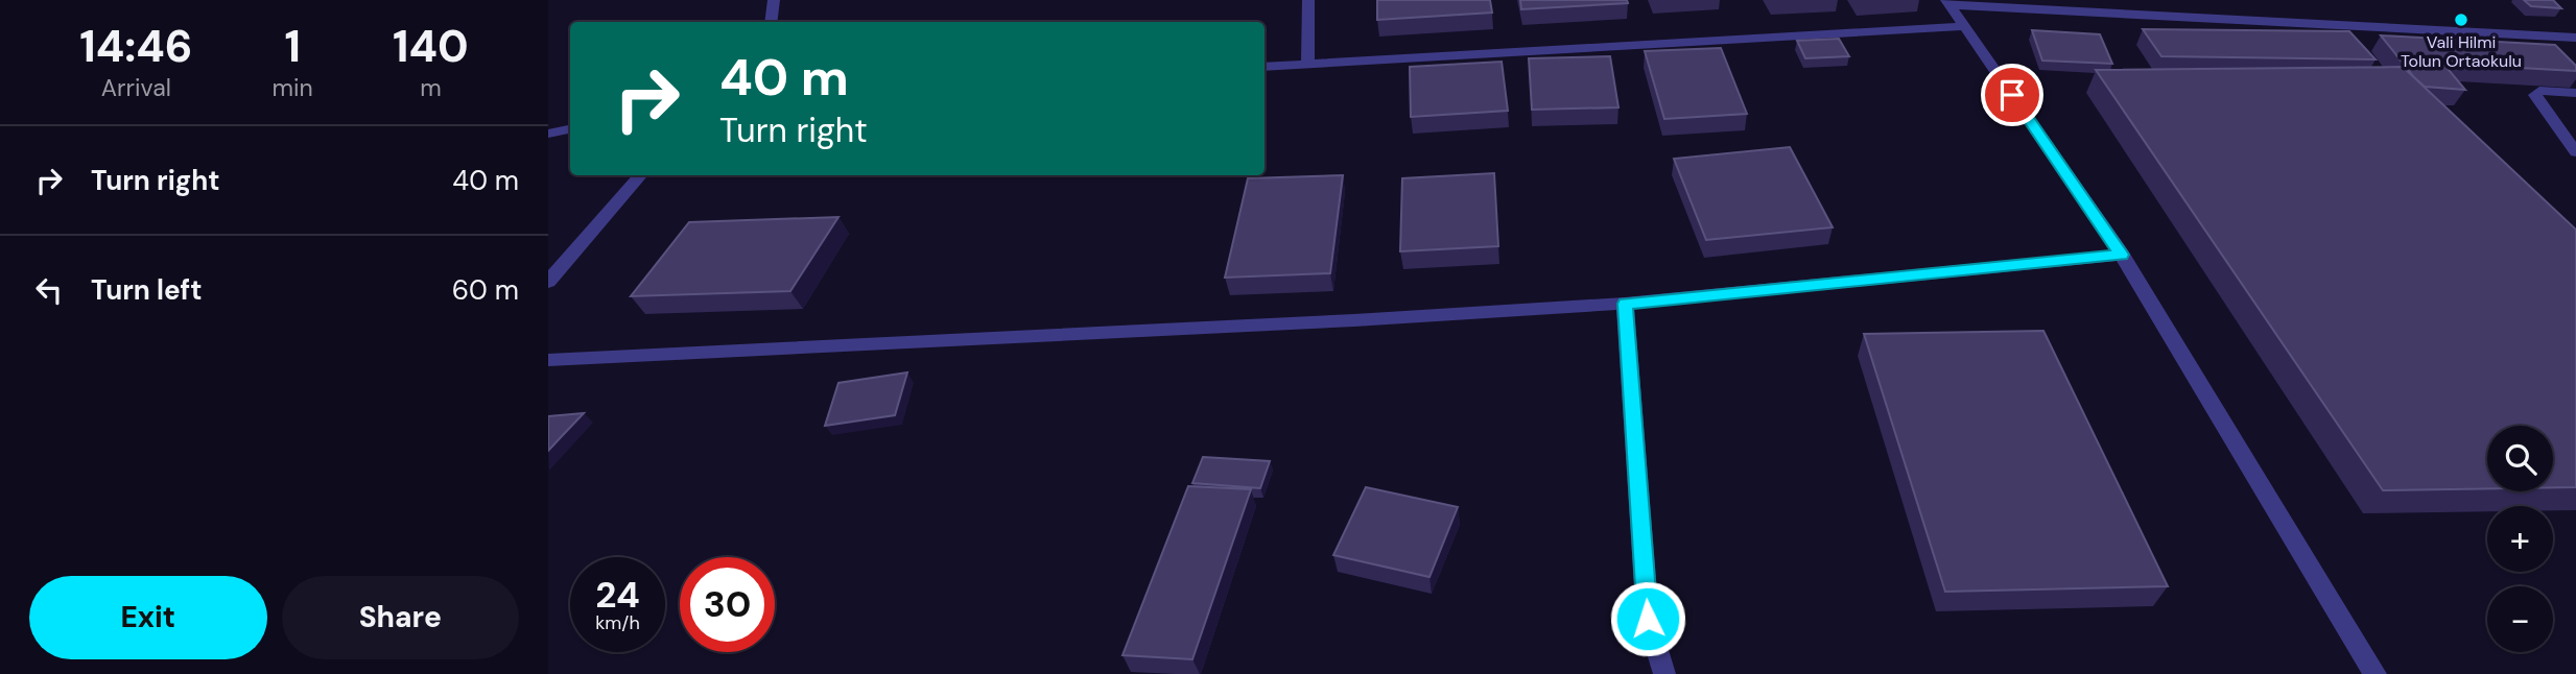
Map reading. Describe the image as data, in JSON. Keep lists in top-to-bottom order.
{
  "places": ["Vali Hilmi Tolun Ortaokulu"],
  "page": {
    "eta": [
      "14:46",
      "Arrival",
      "1",
      "min",
      "140",
      "m"
    ],
    "turn": ["40 m", "Turn right"],
    "list": [
      {
        "name": "Turn right",
        "value": "40 m"
      },
      {
        "name": "Turn left",
        "value": "60 m"
      }
    ],
    "map_buttons": ["+", "−"],
    "speed": "24 km/h",
    "limit": "30",
    "buttons": ["Exit", "Share"]
  }
}
